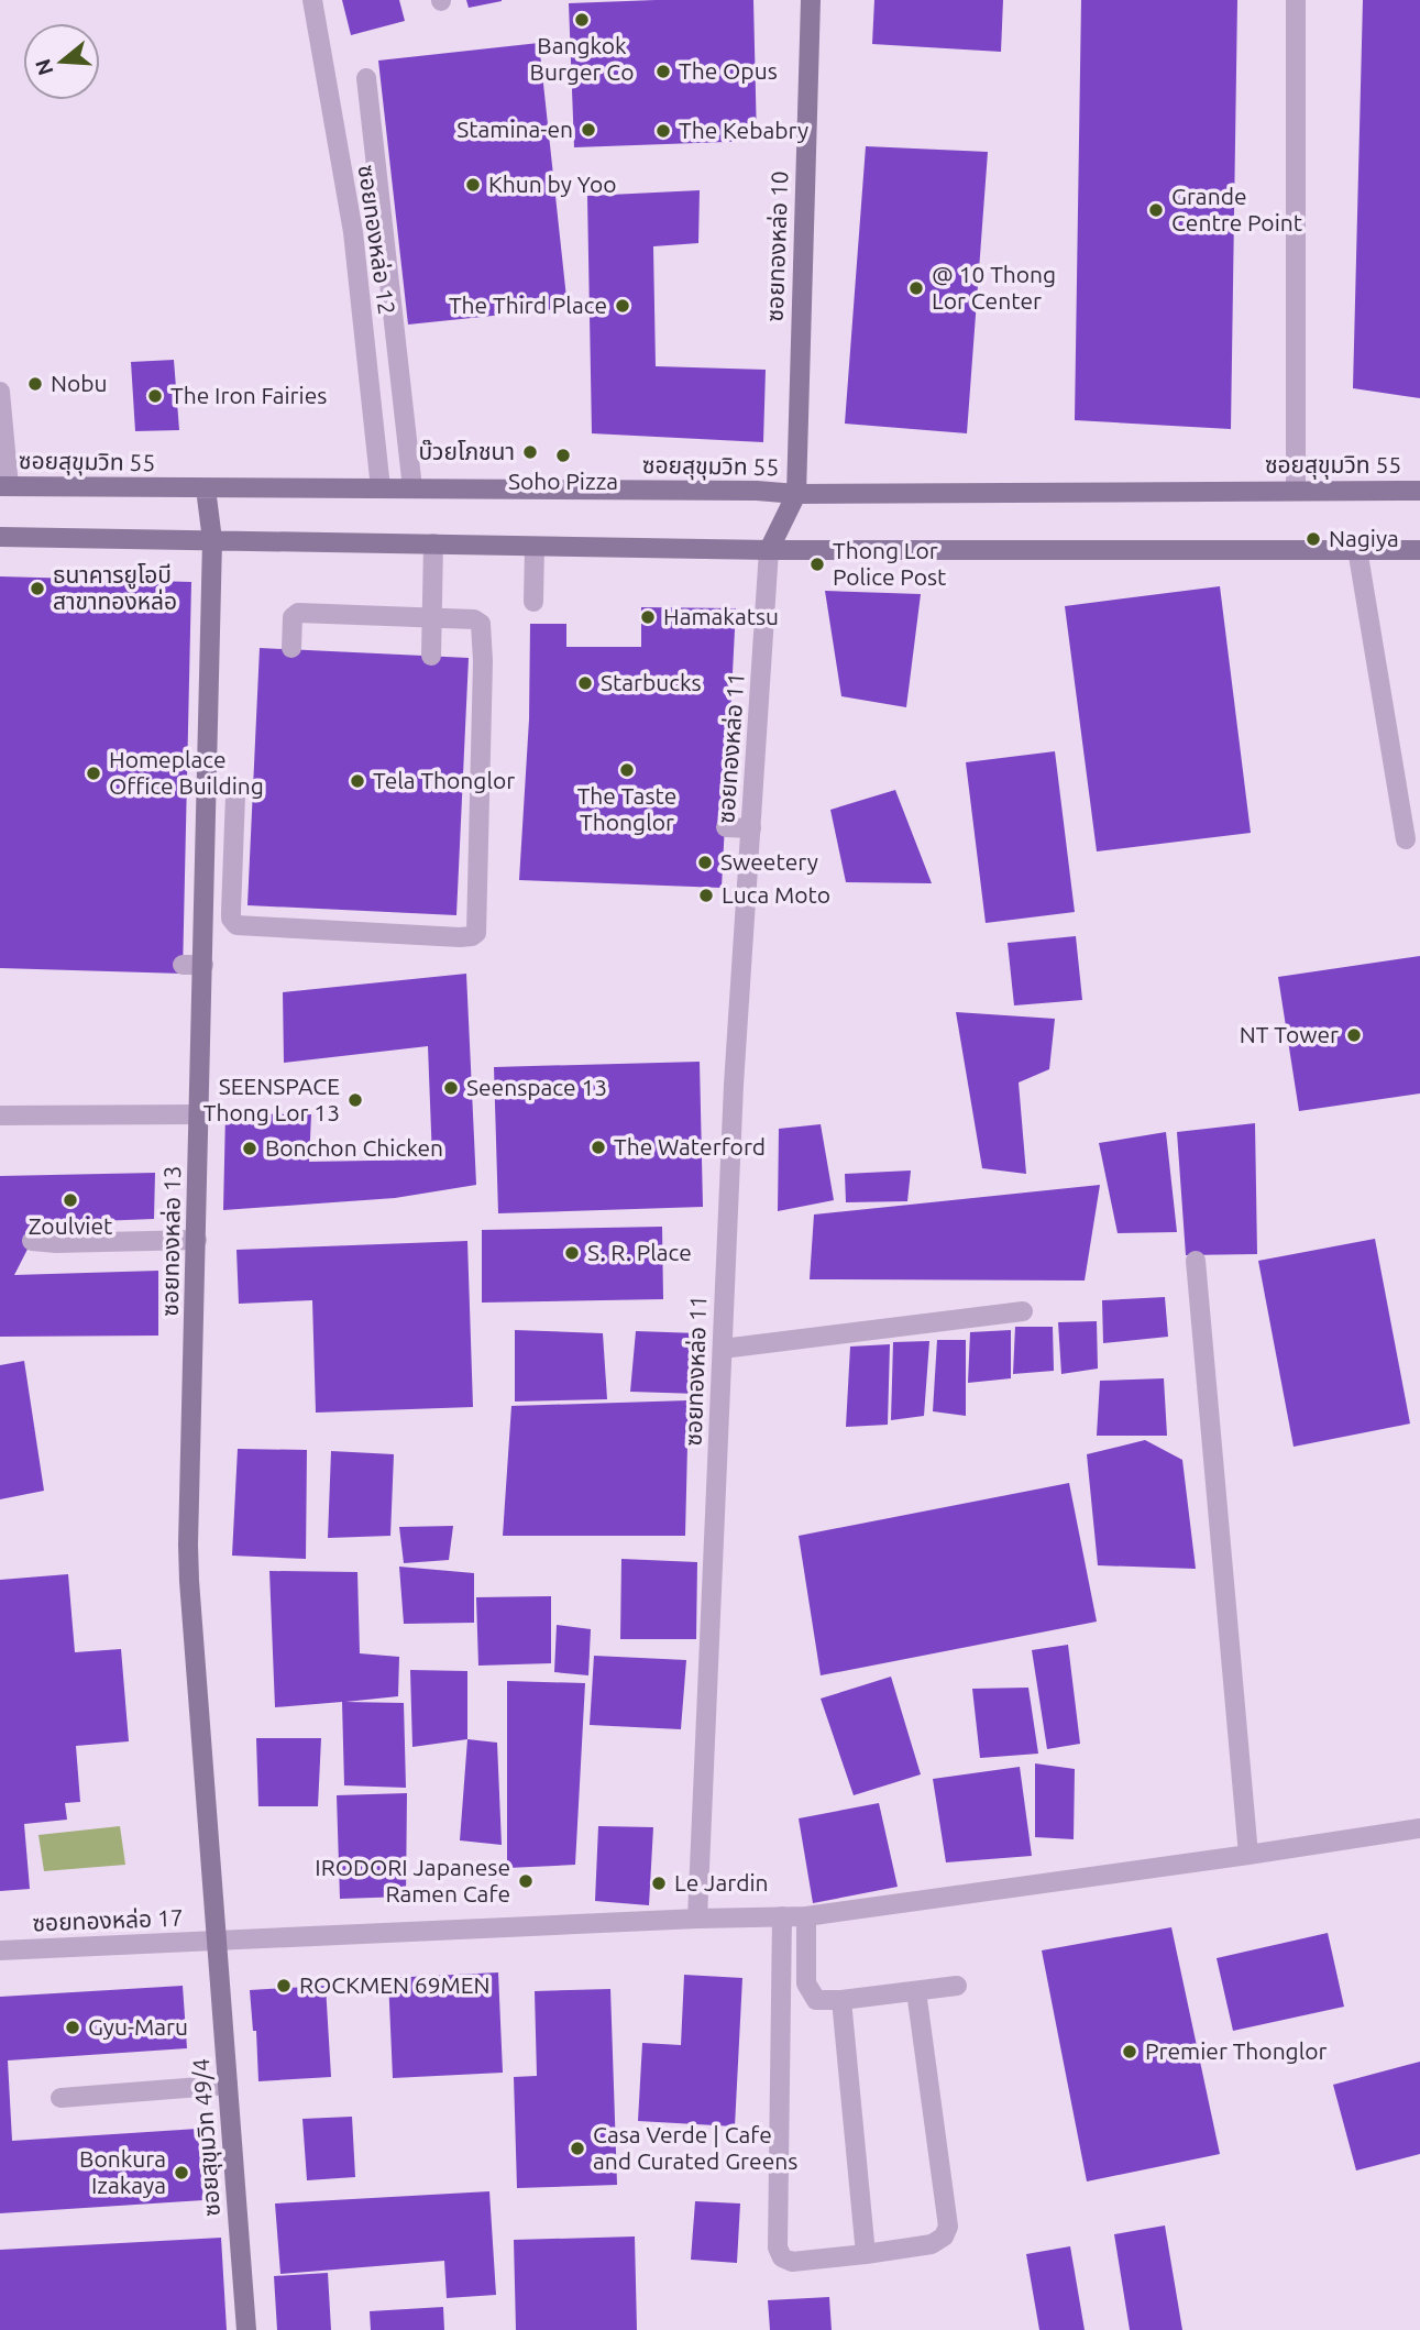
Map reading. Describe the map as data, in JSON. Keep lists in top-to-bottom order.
{
  "streets": {
    "main road": [
      "ซอยทองหล่อ 10",
      "ซอยสุขุมวิท 55",
      "ซอยทองหล่อ 13",
      "ซอยสุขุมวิท 49/4"
    ],
    "street": ["ซอยทองหล่อ 12", "ซอยทองหล่อ 11", "ซอยทองหล่อ 17"]
  },
  "crossings": [
    ["ซอยทองหล่อ 12", "ซอยสุขุมวิท 55"],
    ["ซอยทองหล่อ 10", "ซอยสุขุมวิท 55"],
    ["ซอยสุขุมวิท 55", "ซอยทองหล่อ 13"],
    ["ซอยทองหล่อ 11", "ซอยทองหล่อ 17"],
    ["ซอยทองหล่อ 13", "ซอยทองหล่อ 17"],
    ["ซอยทองหล่อ 13", "ซอยสุขุมวิท 49/4"],
    ["ซอยทองหล่อ 17", "ซอยสุขุมวิท 49/4"]
  ],
  "places": [
    "Bangkok Burger Co",
    "The Opus",
    "Stamina-en",
    "The Kebabry",
    "Khun by Yoo",
    "Grande Centre Point",
    "@ 10 Thong Lor Center",
    "The Third Place",
    "Nobu",
    "The Iron Fairies",
    "บ๊วยโภชนา",
    "Soho Pizza",
    "Nagiya",
    "Thong Lor Police Post",
    "ธนาคารยูโอบี สาขาทองหล่อ",
    "Hamakatsu",
    "Starbucks",
    "The Taste Thonglor",
    "Homeplace Office Building",
    "Tela Thonglor",
    "Sweetery",
    "Luca Moto",
    "NT Tower",
    "Seenspace 13",
    "SEENSPACE Thong Lor 13",
    "The Waterford",
    "Bonchon Chicken",
    "Zoulviet",
    "S. R. Place",
    "IRODORI Japanese Ramen Cafe",
    "Le Jardin",
    "ROCKMEN 69MEN",
    "Gyu-Maru",
    "Premier Thonglor",
    "Casa Verde | Cafe and Curated Greens",
    "Bonkura Izakaya"
  ],
  "north": "left"
}
